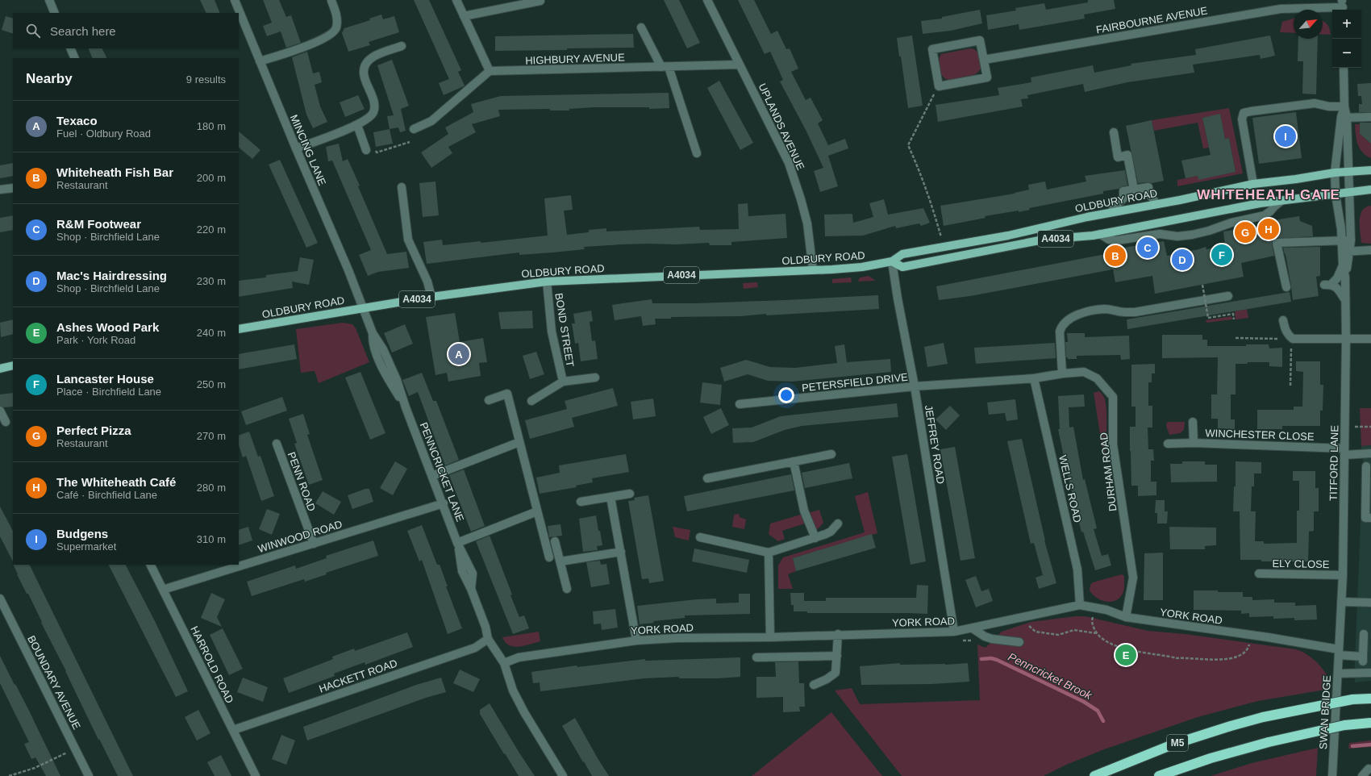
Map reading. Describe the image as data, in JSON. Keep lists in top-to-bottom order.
{
  "streets": {
    "highway": ["M5"],
    "main road": ["OLDBURY ROAD", "A4034"],
    "street": [
      "FAIRBOURNE AVENUE",
      "HIGHBURY AVENUE",
      "UPLANDS AVENUE",
      "MINCING LANE",
      "BOND STREET",
      "PETERSFIELD DRIVE",
      "WINCHESTER CLOSE",
      "JEFFREY ROAD",
      "TITFORD LANE",
      "PENNCRICKET LANE",
      "DURHAM ROAD",
      "PENN ROAD",
      "WELLS ROAD",
      "WINWOOD ROAD",
      "ELY CLOSE",
      "YORK ROAD",
      "HARROLD ROAD",
      "HACKETT ROAD",
      "BOUNDARY AVENUE",
      "SWAN BRIDGE"
    ]
  },
  "crossings": [
    ["HIGHBURY AVENUE", "UPLANDS AVENUE"],
    ["UPLANDS AVENUE", "OLDBURY ROAD"],
    ["MINCING LANE", "OLDBURY ROAD"],
    ["MINCING LANE", "PENNCRICKET LANE"],
    ["OLDBURY ROAD", "A4034"],
    ["OLDBURY ROAD", "BOND STREET"],
    ["OLDBURY ROAD", "JEFFREY ROAD"],
    ["OLDBURY ROAD", "TITFORD LANE"],
    ["OLDBURY ROAD", "PENNCRICKET LANE"],
    ["A4034", "TITFORD LANE"],
    ["PETERSFIELD DRIVE", "JEFFREY ROAD"],
    ["PETERSFIELD DRIVE", "DURHAM ROAD"],
    ["WINCHESTER CLOSE", "TITFORD LANE"],
    ["JEFFREY ROAD", "DURHAM ROAD"],
    ["JEFFREY ROAD", "YORK ROAD"],
    ["TITFORD LANE", "ELY CLOSE"],
    ["TITFORD LANE", "YORK ROAD"],
    ["TITFORD LANE", "SWAN BRIDGE"],
    ["PENNCRICKET LANE", "WINWOOD ROAD"],
    ["PENNCRICKET LANE", "YORK ROAD"],
    ["PENNCRICKET LANE", "HACKETT ROAD"],
    ["DURHAM ROAD", "WELLS ROAD"],
    ["DURHAM ROAD", "YORK ROAD"],
    ["PENN ROAD", "WINWOOD ROAD"],
    ["WELLS ROAD", "YORK ROAD"],
    ["WINWOOD ROAD", "HARROLD ROAD"],
    ["YORK ROAD", "SWAN BRIDGE"],
    ["HARROLD ROAD", "HACKETT ROAD"]
  ],
  "districts": ["WHITEHEATH GATE"],
  "water": ["Penncricket Brook"],
  "north": "top right",
  "page": {
    "map_buttons": ["+", "−"],
    "search": "Search here",
    "heading": ["Nearby", "9 results"],
    "list": [
      {
        "mark": "A",
        "name": "Texaco",
        "note": "Fuel · Oldbury Road",
        "value": "180 m"
      },
      {
        "mark": "B",
        "name": "Whiteheath Fish Bar",
        "note": "Restaurant",
        "value": "200 m"
      },
      {
        "mark": "C",
        "name": "R&M Footwear",
        "note": "Shop · Birchfield Lane",
        "value": "220 m"
      },
      {
        "mark": "D",
        "name": "Mac's Hairdressing",
        "note": "Shop · Birchfield Lane",
        "value": "230 m"
      },
      {
        "mark": "E",
        "name": "Ashes Wood Park",
        "note": "Park · York Road",
        "value": "240 m"
      },
      {
        "mark": "F",
        "name": "Lancaster House",
        "note": "Place · Birchfield Lane",
        "value": "250 m"
      },
      {
        "mark": "G",
        "name": "Perfect Pizza",
        "note": "Restaurant",
        "value": "270 m"
      },
      {
        "mark": "H",
        "name": "The Whiteheath Café",
        "note": "Café · Birchfield Lane",
        "value": "280 m"
      },
      {
        "mark": "I",
        "name": "Budgens",
        "note": "Supermarket",
        "value": "310 m"
      }
    ],
    "pins": [
      "I",
      "H",
      "G",
      "C",
      "F",
      "B",
      "D",
      "A",
      "E"
    ]
  }
}
